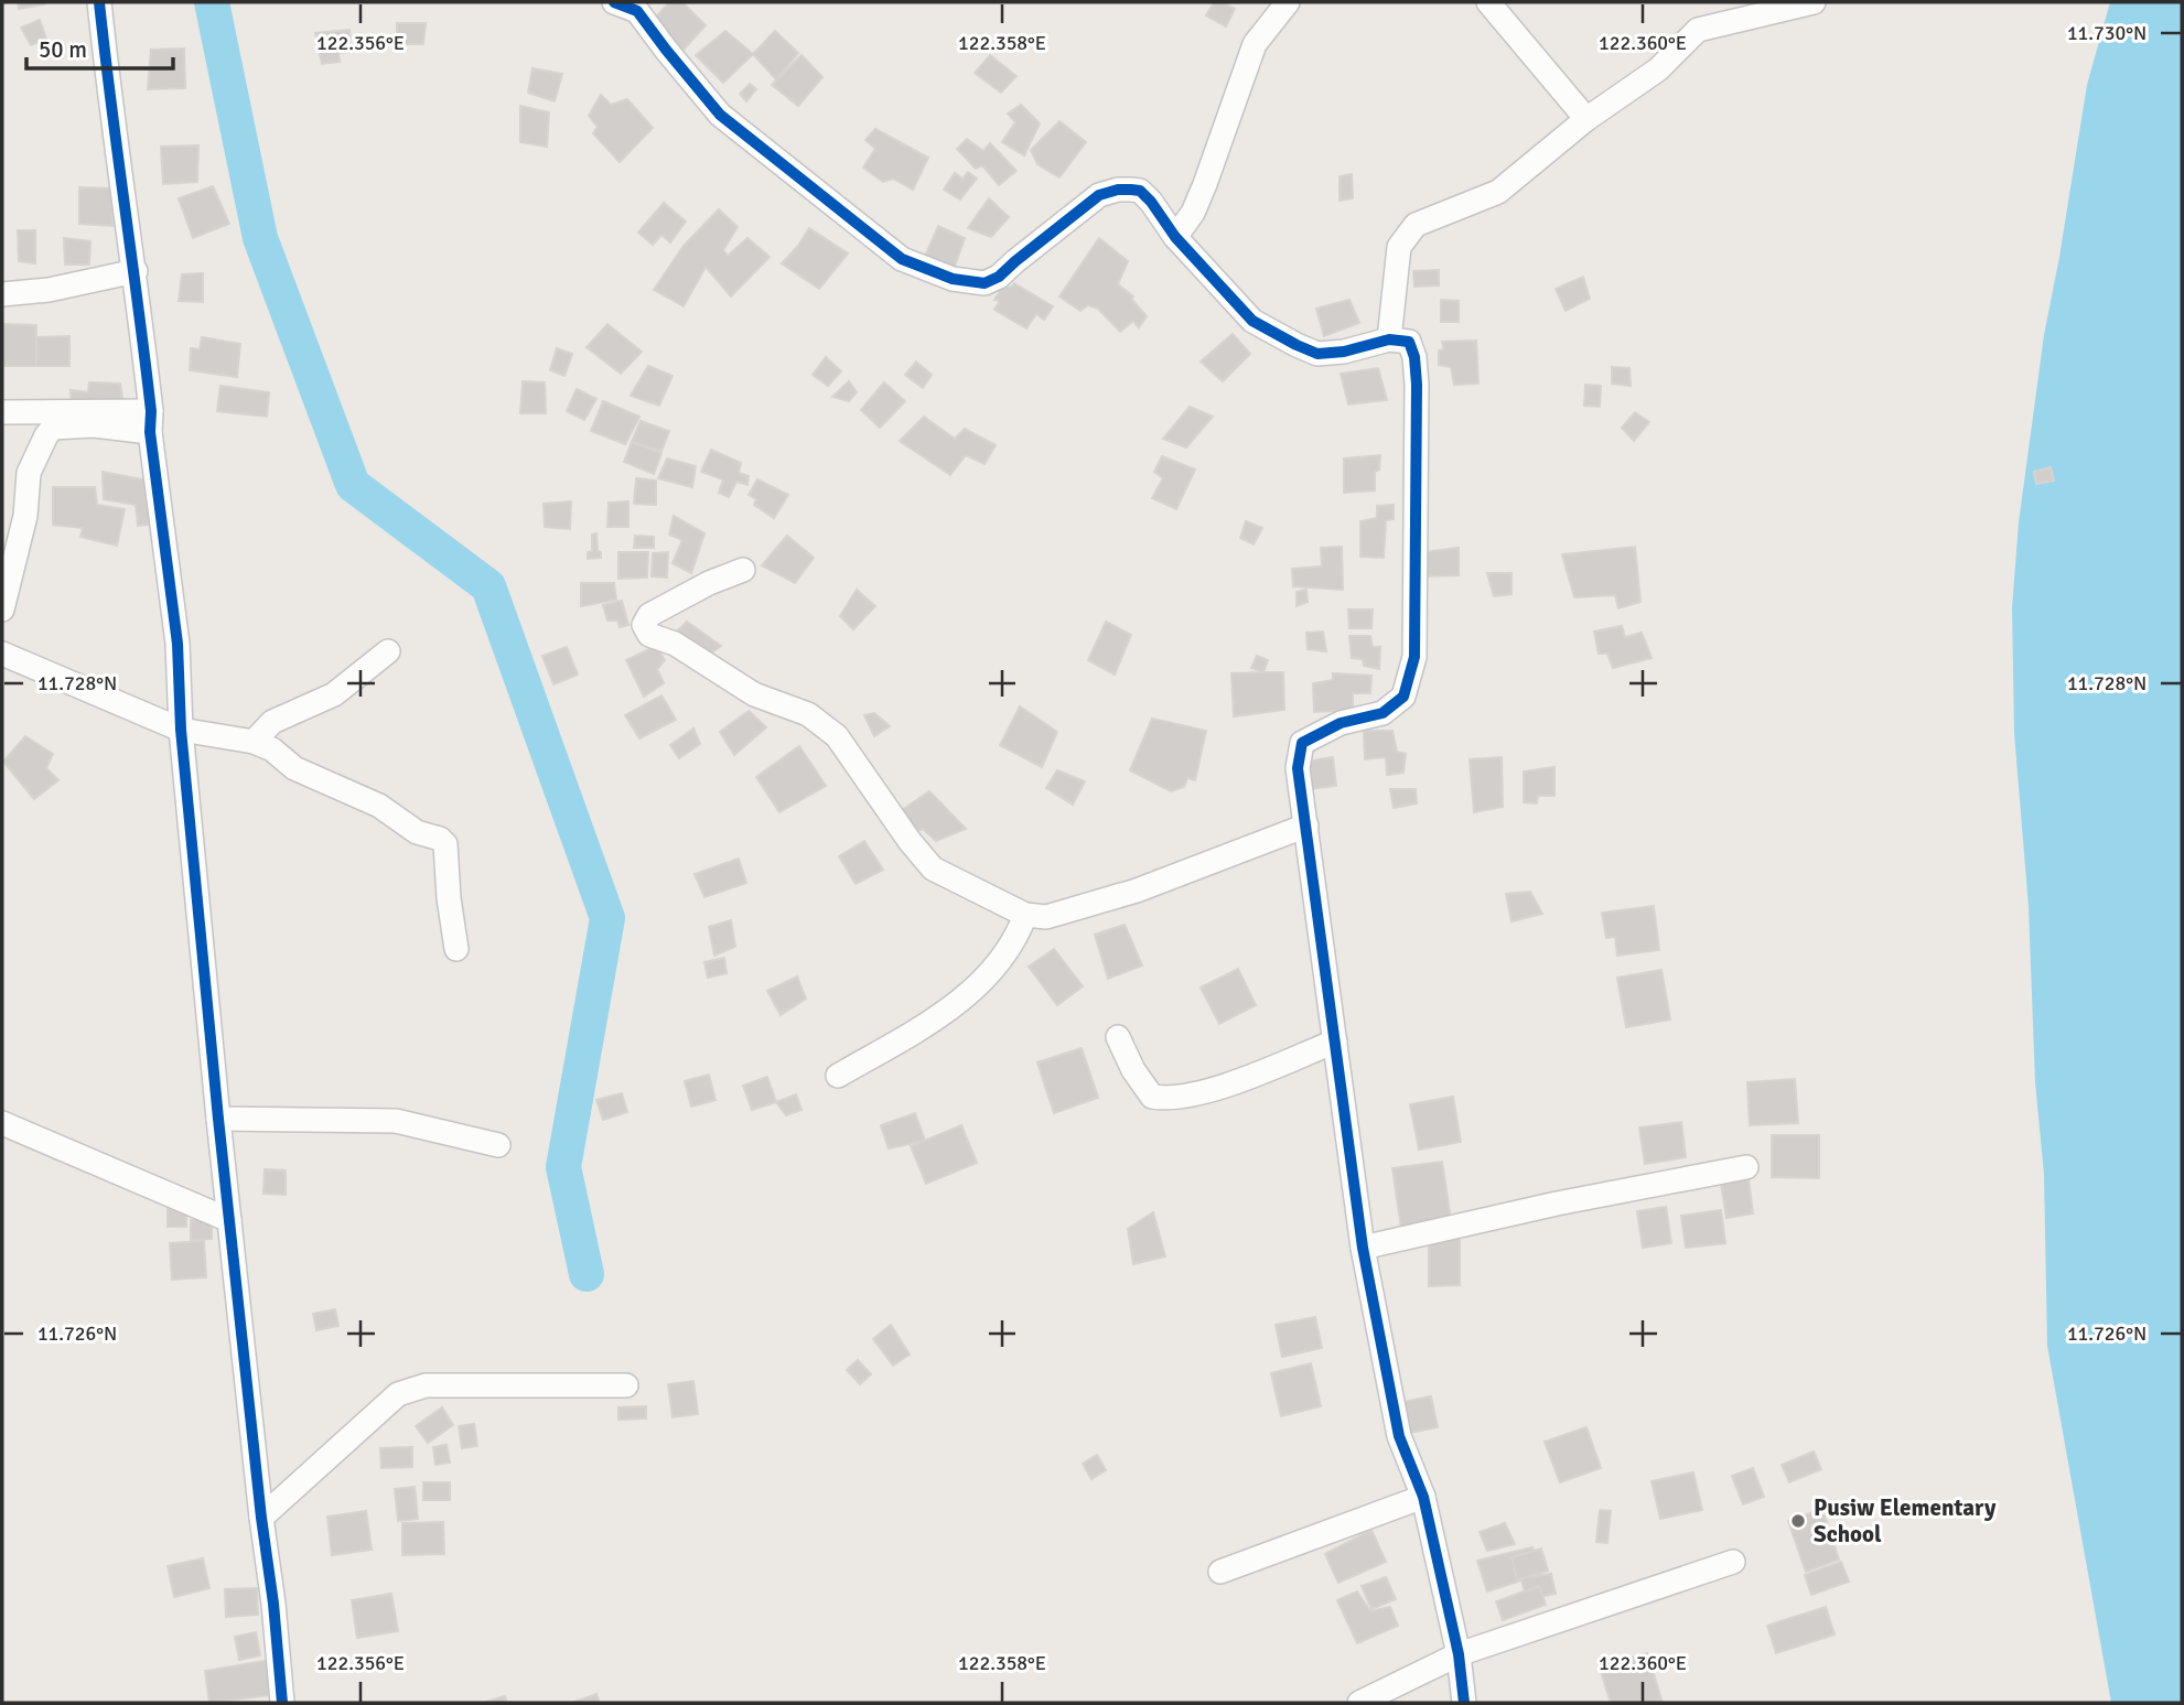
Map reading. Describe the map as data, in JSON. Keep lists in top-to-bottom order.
{
  "places": ["Pusiw Elementary School"],
  "scale_bar": "50 m",
  "coordinates": [
    "11.730°N",
    "122.356°E",
    "122.358°E",
    "122.360°E",
    "11.728°N",
    "11.726°N"
  ]
}
